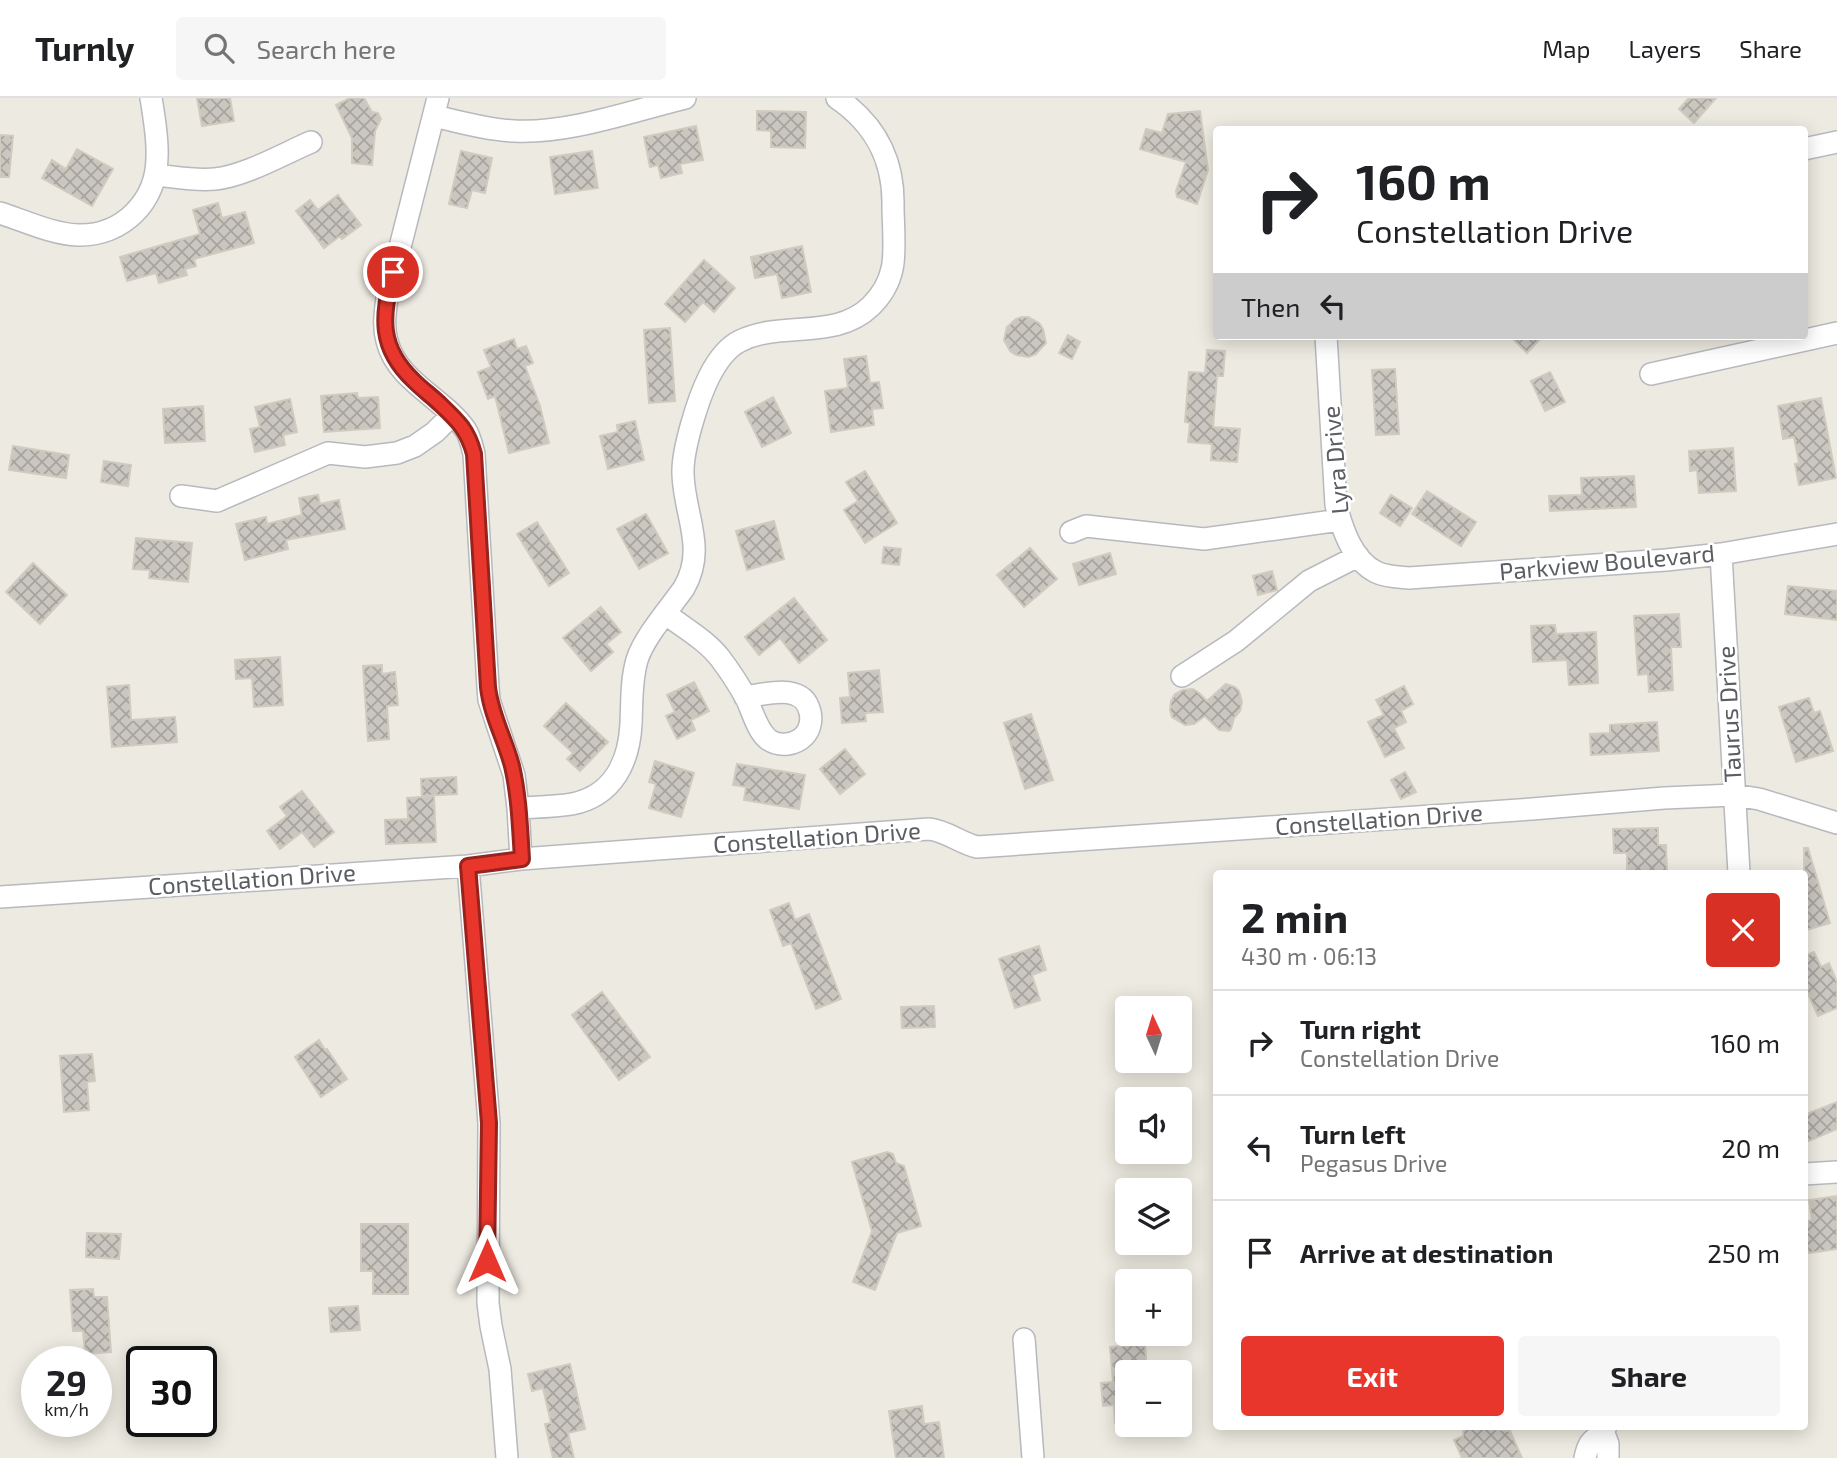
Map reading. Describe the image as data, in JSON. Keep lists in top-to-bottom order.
{
  "streets": {
    "street": [
      "Lyra Drive",
      "Parkview Boulevard",
      "Taurus Drive",
      "Constellation Drive"
    ]
  },
  "crossings": [
    ["Lyra Drive", "Parkview Boulevard"],
    ["Parkview Boulevard", "Taurus Drive"],
    ["Taurus Drive", "Constellation Drive"]
  ],
  "north": "top",
  "page": {
    "header": "Turnly",
    "search": "Search here",
    "nav": ["Map", "Layers", "Share"],
    "turn": ["160 m", "Constellation Drive"],
    "then": "Then",
    "heading": ["2 min", "430 m · 06:13"],
    "list": [
      {
        "name": "Turn right",
        "note": "Constellation Drive",
        "value": "160 m"
      },
      {
        "name": "Turn left",
        "note": "Pegasus Drive",
        "value": "20 m"
      },
      {
        "name": "Arrive at destination",
        "value": "250 m"
      }
    ],
    "map_buttons": ["+", "−"],
    "buttons": ["Exit", "Share"],
    "speed": "29 km/h",
    "limit": "30"
  }
}
